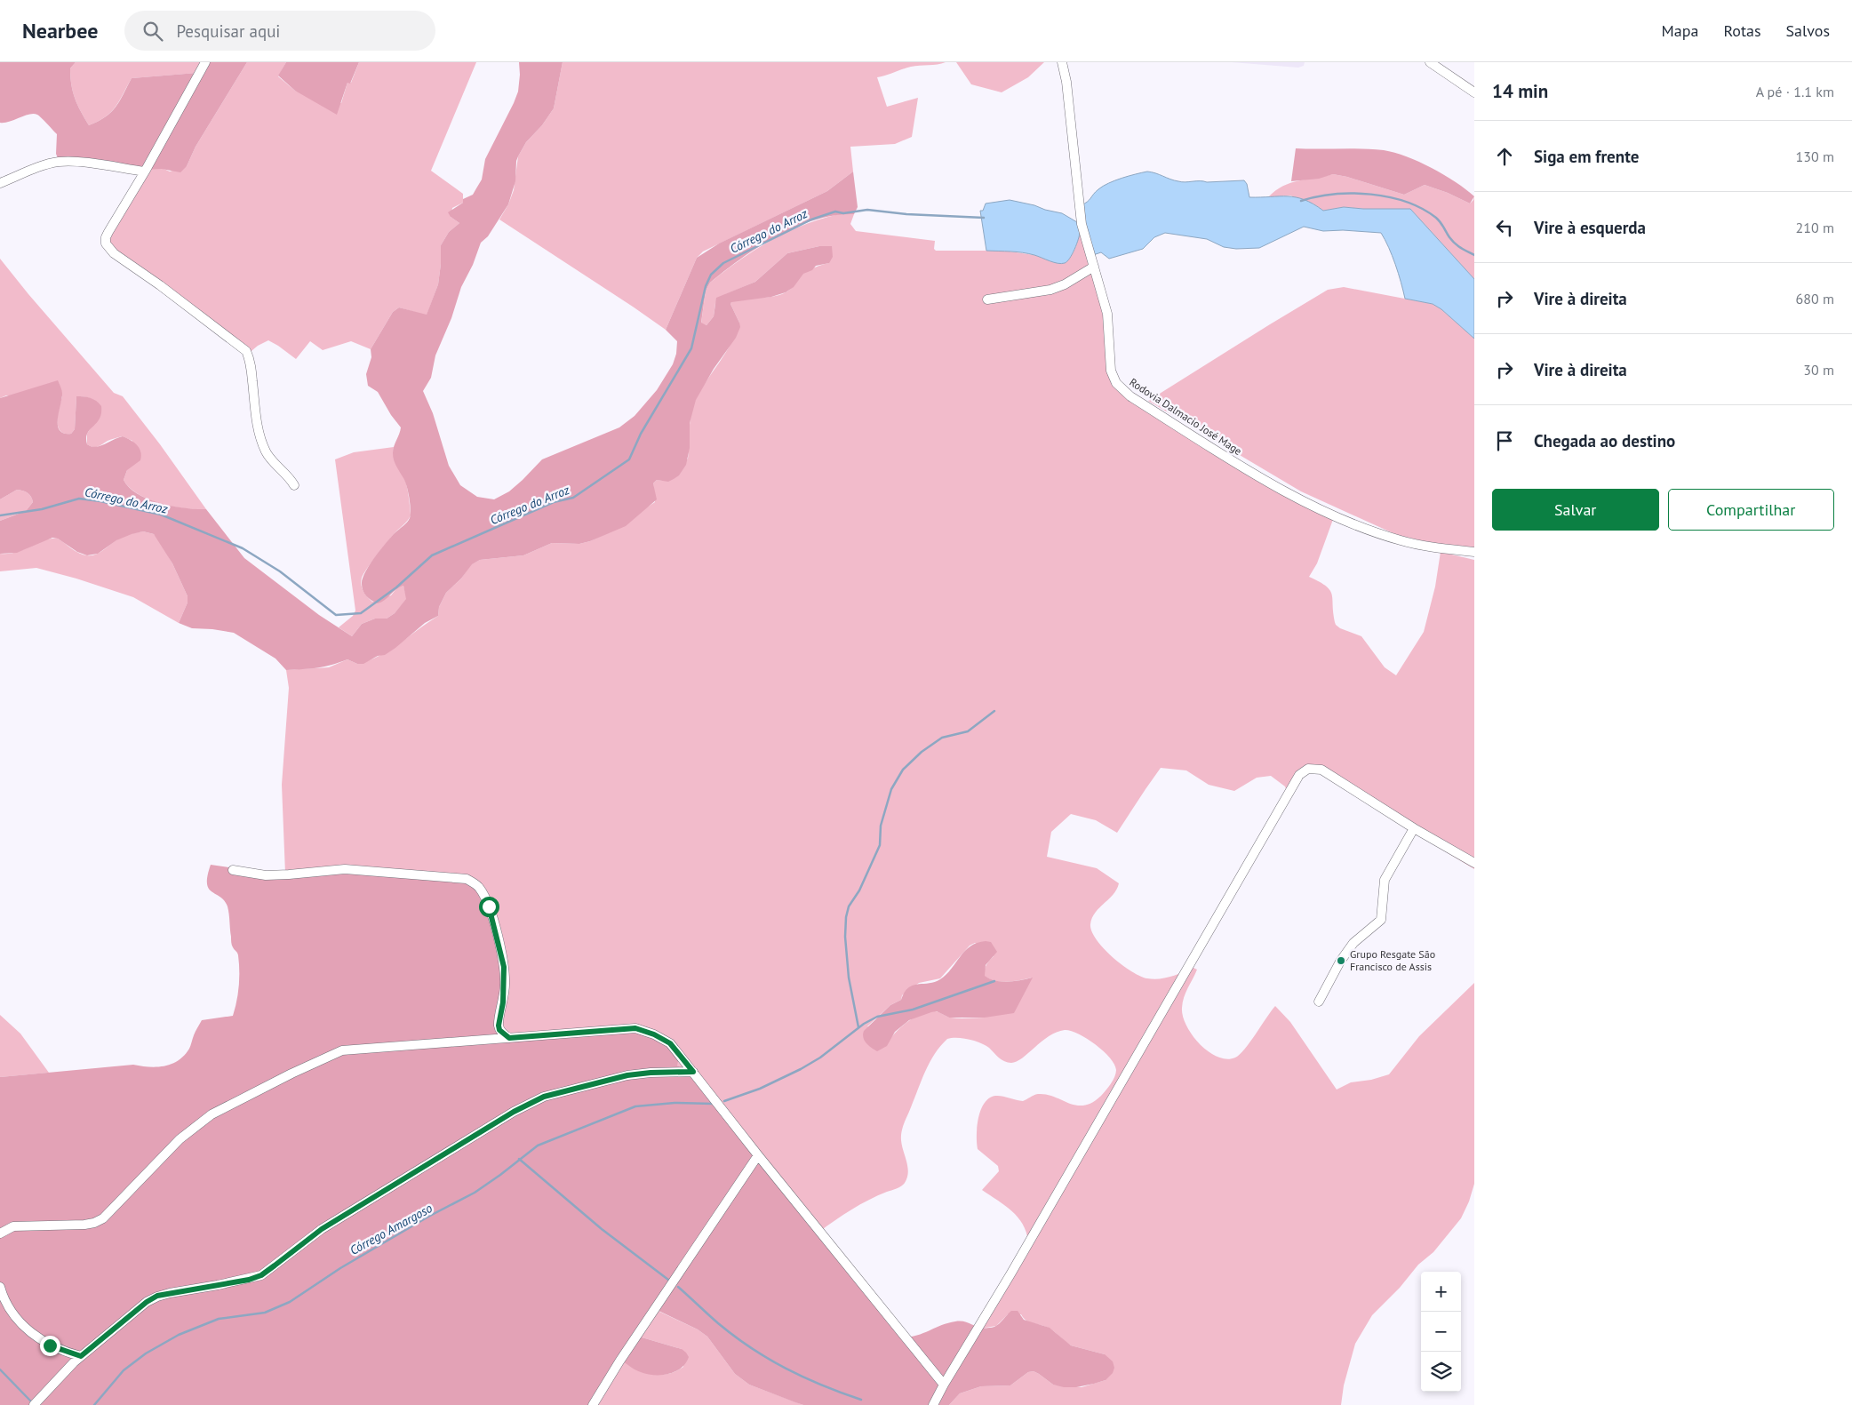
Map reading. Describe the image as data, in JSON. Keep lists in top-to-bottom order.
{
  "streets": {
    "street": ["Rodovia Dalmacio José Mage"]
  },
  "water": ["Córrego do Arroz", "Córrego Amargoso"],
  "places": ["Grupo Resgate São Francisco de Assis"],
  "page": {
    "header": "Nearbee",
    "search": "Pesquisar aqui",
    "nav": ["Mapa", "Rotas", "Salvos"],
    "heading": ["14 min", "A pé · 1.1 km"],
    "list": [
      ["Siga em frente", "130 m"],
      ["Vire à esquerda", "210 m"],
      ["Vire à direita", "680 m"],
      ["Vire à direita", "30 m"],
      "Chegada ao destino"
    ],
    "buttons": ["Salvar", "Compartilhar"],
    "map_buttons": ["+", "−"]
  }
}
